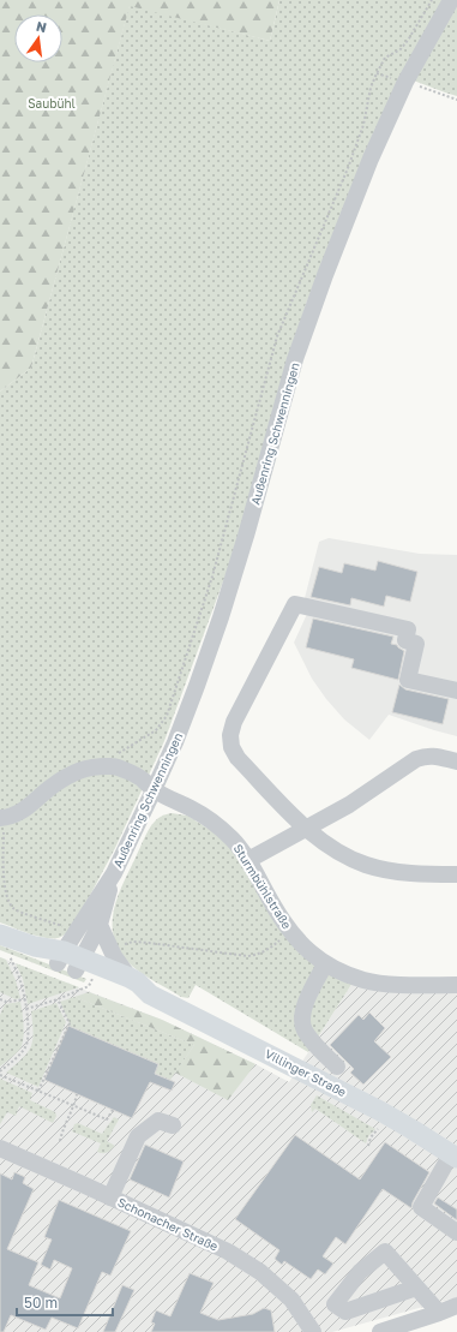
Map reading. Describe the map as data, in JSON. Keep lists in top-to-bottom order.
{
  "streets": {
    "main road": ["Villinger Straße"],
    "street": ["Außenring Schwenningen", "Sturmbühlstraße", "Schonacher Straße"]
  },
  "crossings": [
    ["Außenring Schwenningen", "Sturmbühlstraße"],
    ["Außenring Schwenningen", "Villinger Straße"]
  ],
  "parks": ["Saubühl"],
  "scale_bar": "50 m",
  "north": "top"
}
